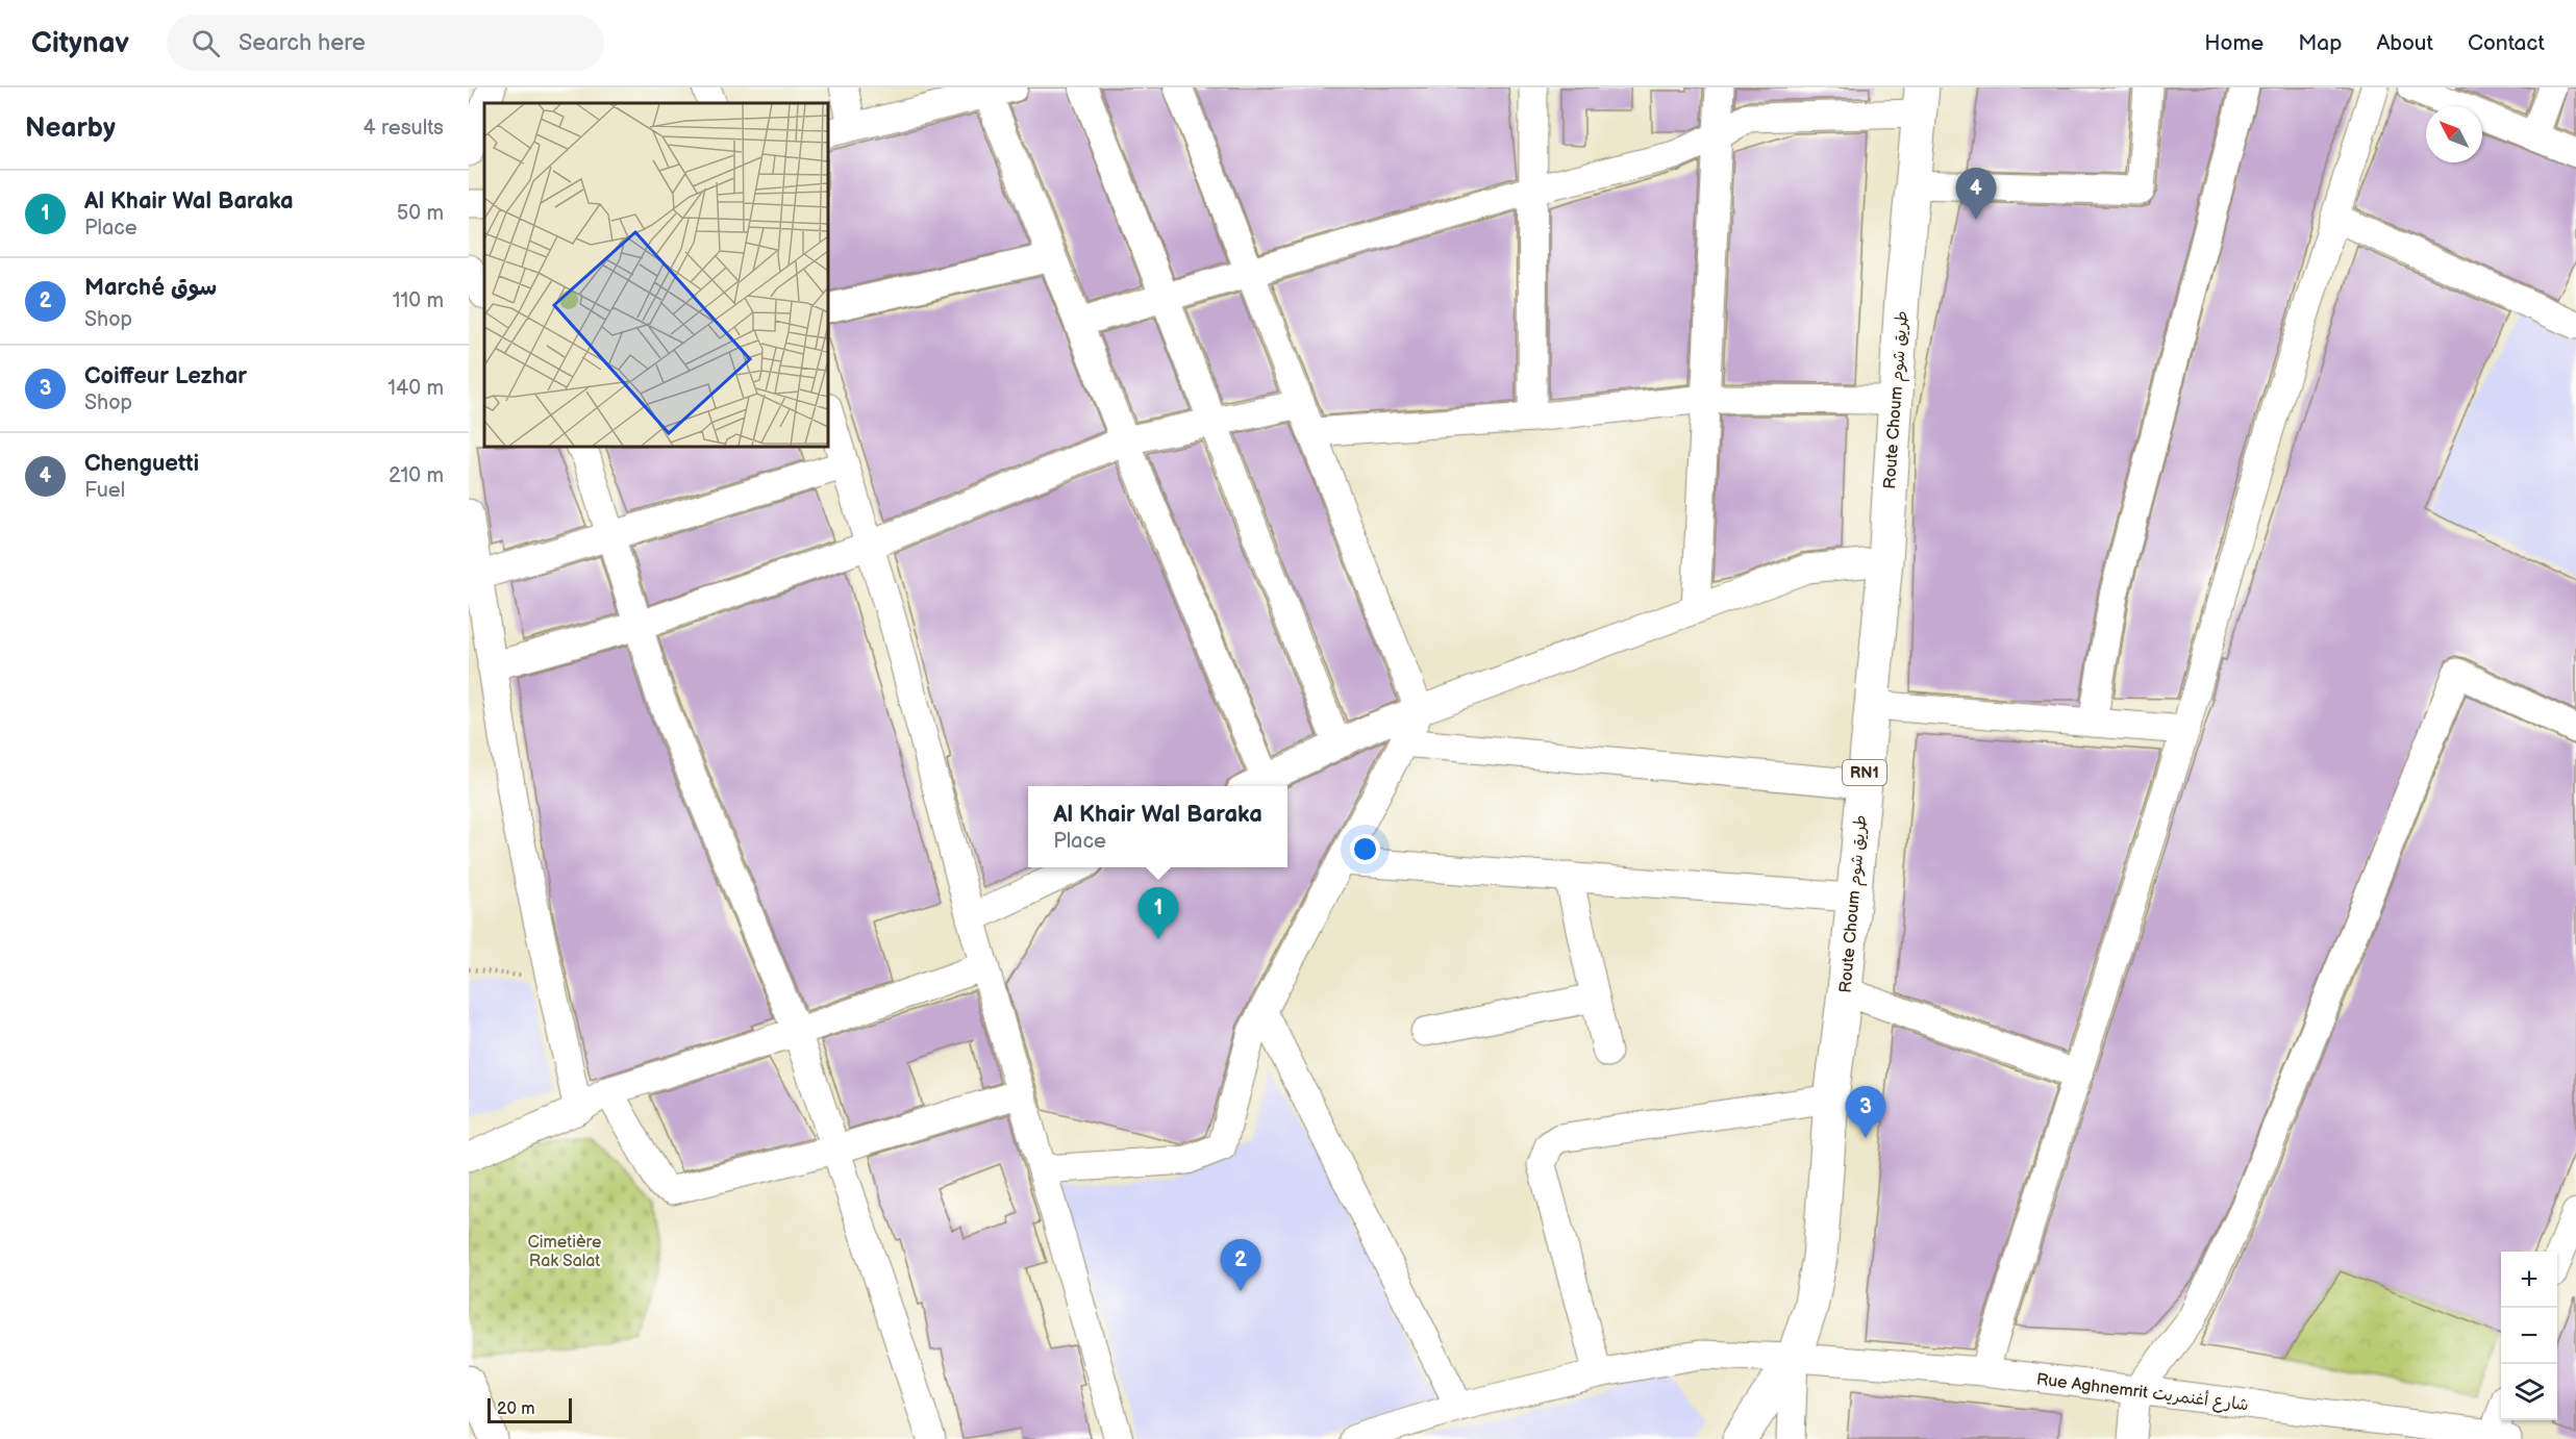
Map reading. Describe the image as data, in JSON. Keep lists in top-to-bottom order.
{
  "streets": {
    "highway": ["Route Choum طريق شوم", "RN1"],
    "street": ["Rue Aghnemrit شارع أغنمريت"]
  },
  "crossings": [
    ["Route Choum طريق شوم", "Rue Aghnemrit شارع أغنمريت"]
  ],
  "parks": ["Cimetière Rak Salat"],
  "scale_bar": "20 m",
  "north": "top left",
  "page": {
    "header": "Citynav",
    "search": "Search here",
    "nav": [
      "Home",
      "Map",
      "About",
      "Contact"
    ],
    "heading": ["Nearby", "4 results"],
    "pins": [
      "4",
      "1",
      "3",
      "2"
    ],
    "list": [
      {
        "mark": "1",
        "name": "Al Khair Wal Baraka",
        "note": "Place",
        "value": "50 m"
      },
      {
        "mark": "2",
        "name": "Marché سوق",
        "note": "Shop",
        "value": "110 m"
      },
      {
        "mark": "3",
        "name": "Coiffeur Lezhar",
        "note": "Shop",
        "value": "140 m"
      },
      {
        "mark": "4",
        "name": "Chenguetti",
        "note": "Fuel",
        "value": "210 m"
      }
    ],
    "popup": ["Al Khair Wal Baraka", "Place"],
    "map_buttons": ["+", "−"],
    "scale": "20 m"
  }
}
